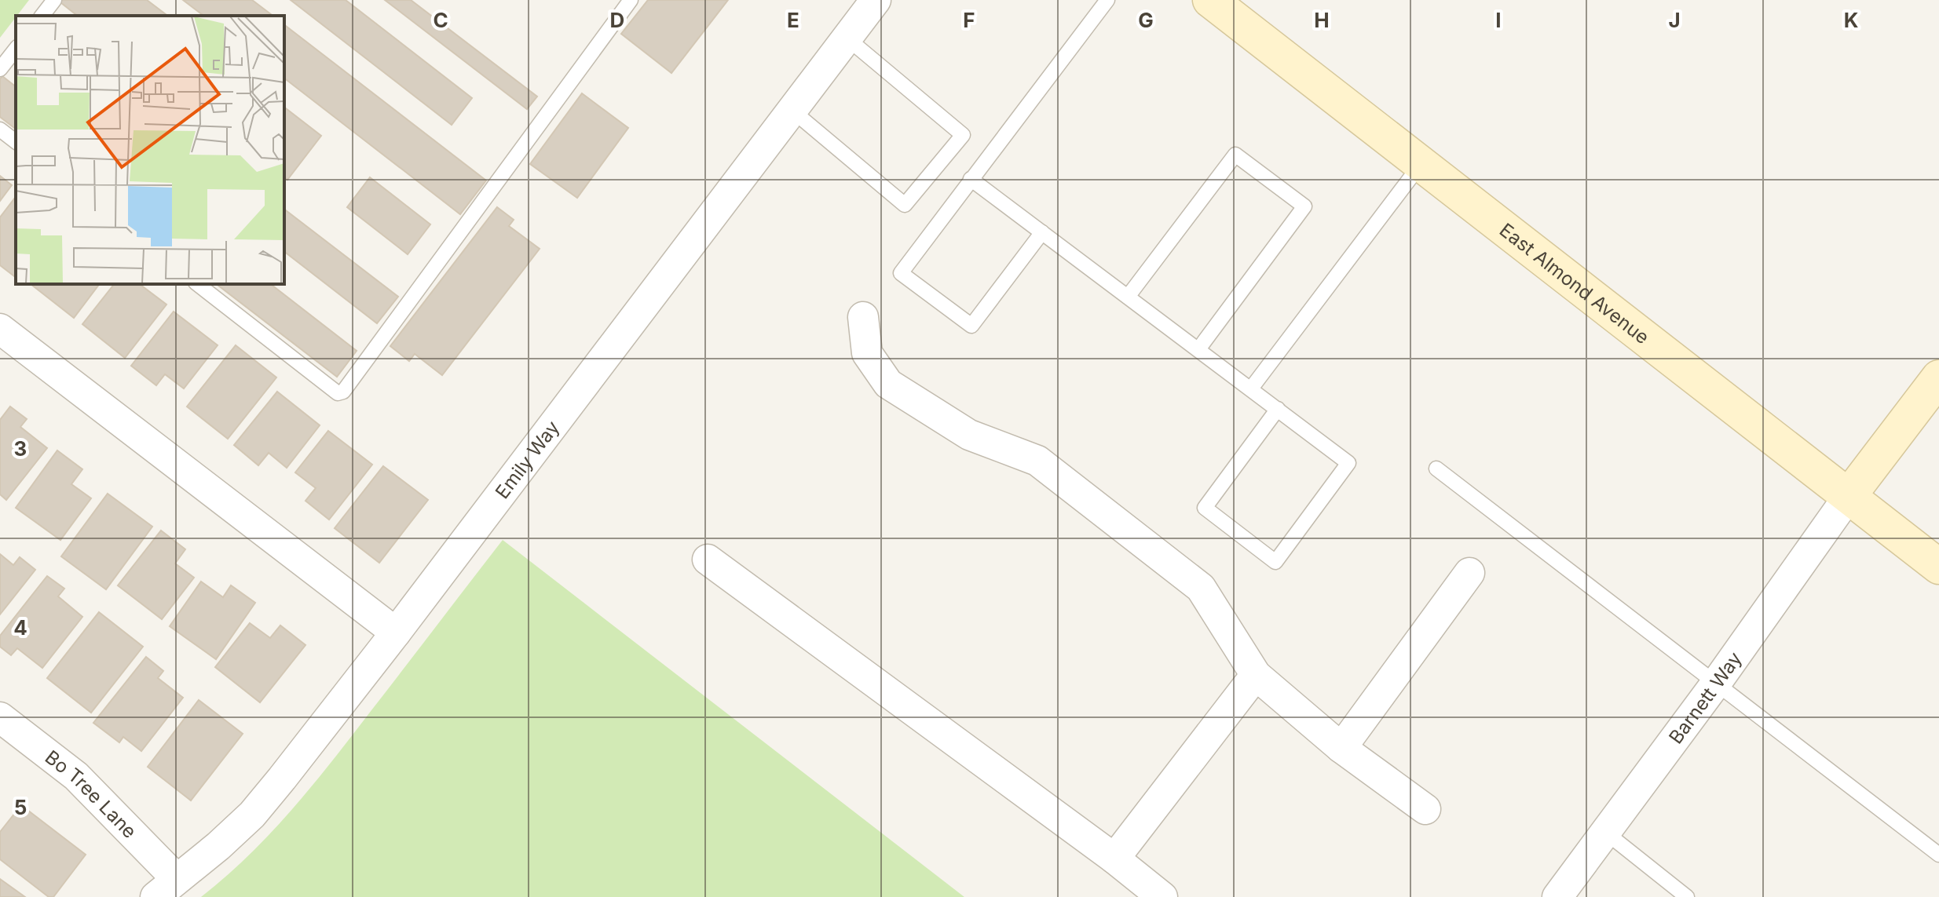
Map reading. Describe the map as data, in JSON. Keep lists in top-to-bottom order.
{
  "streets": {
    "main road": ["East Almond Avenue"],
    "street": ["Emily Way", "Barnett Way", "Bo Tree Lane"]
  },
  "crossings": [
    ["East Almond Avenue", "Barnett Way"],
    ["Emily Way", "Bo Tree Lane"]
  ],
  "grid": {
    "columns": [
      "C",
      "D",
      "E",
      "F",
      "G",
      "H",
      "I",
      "J",
      "K"
    ],
    "rows": ["3", "4", "5"]
  }
}
